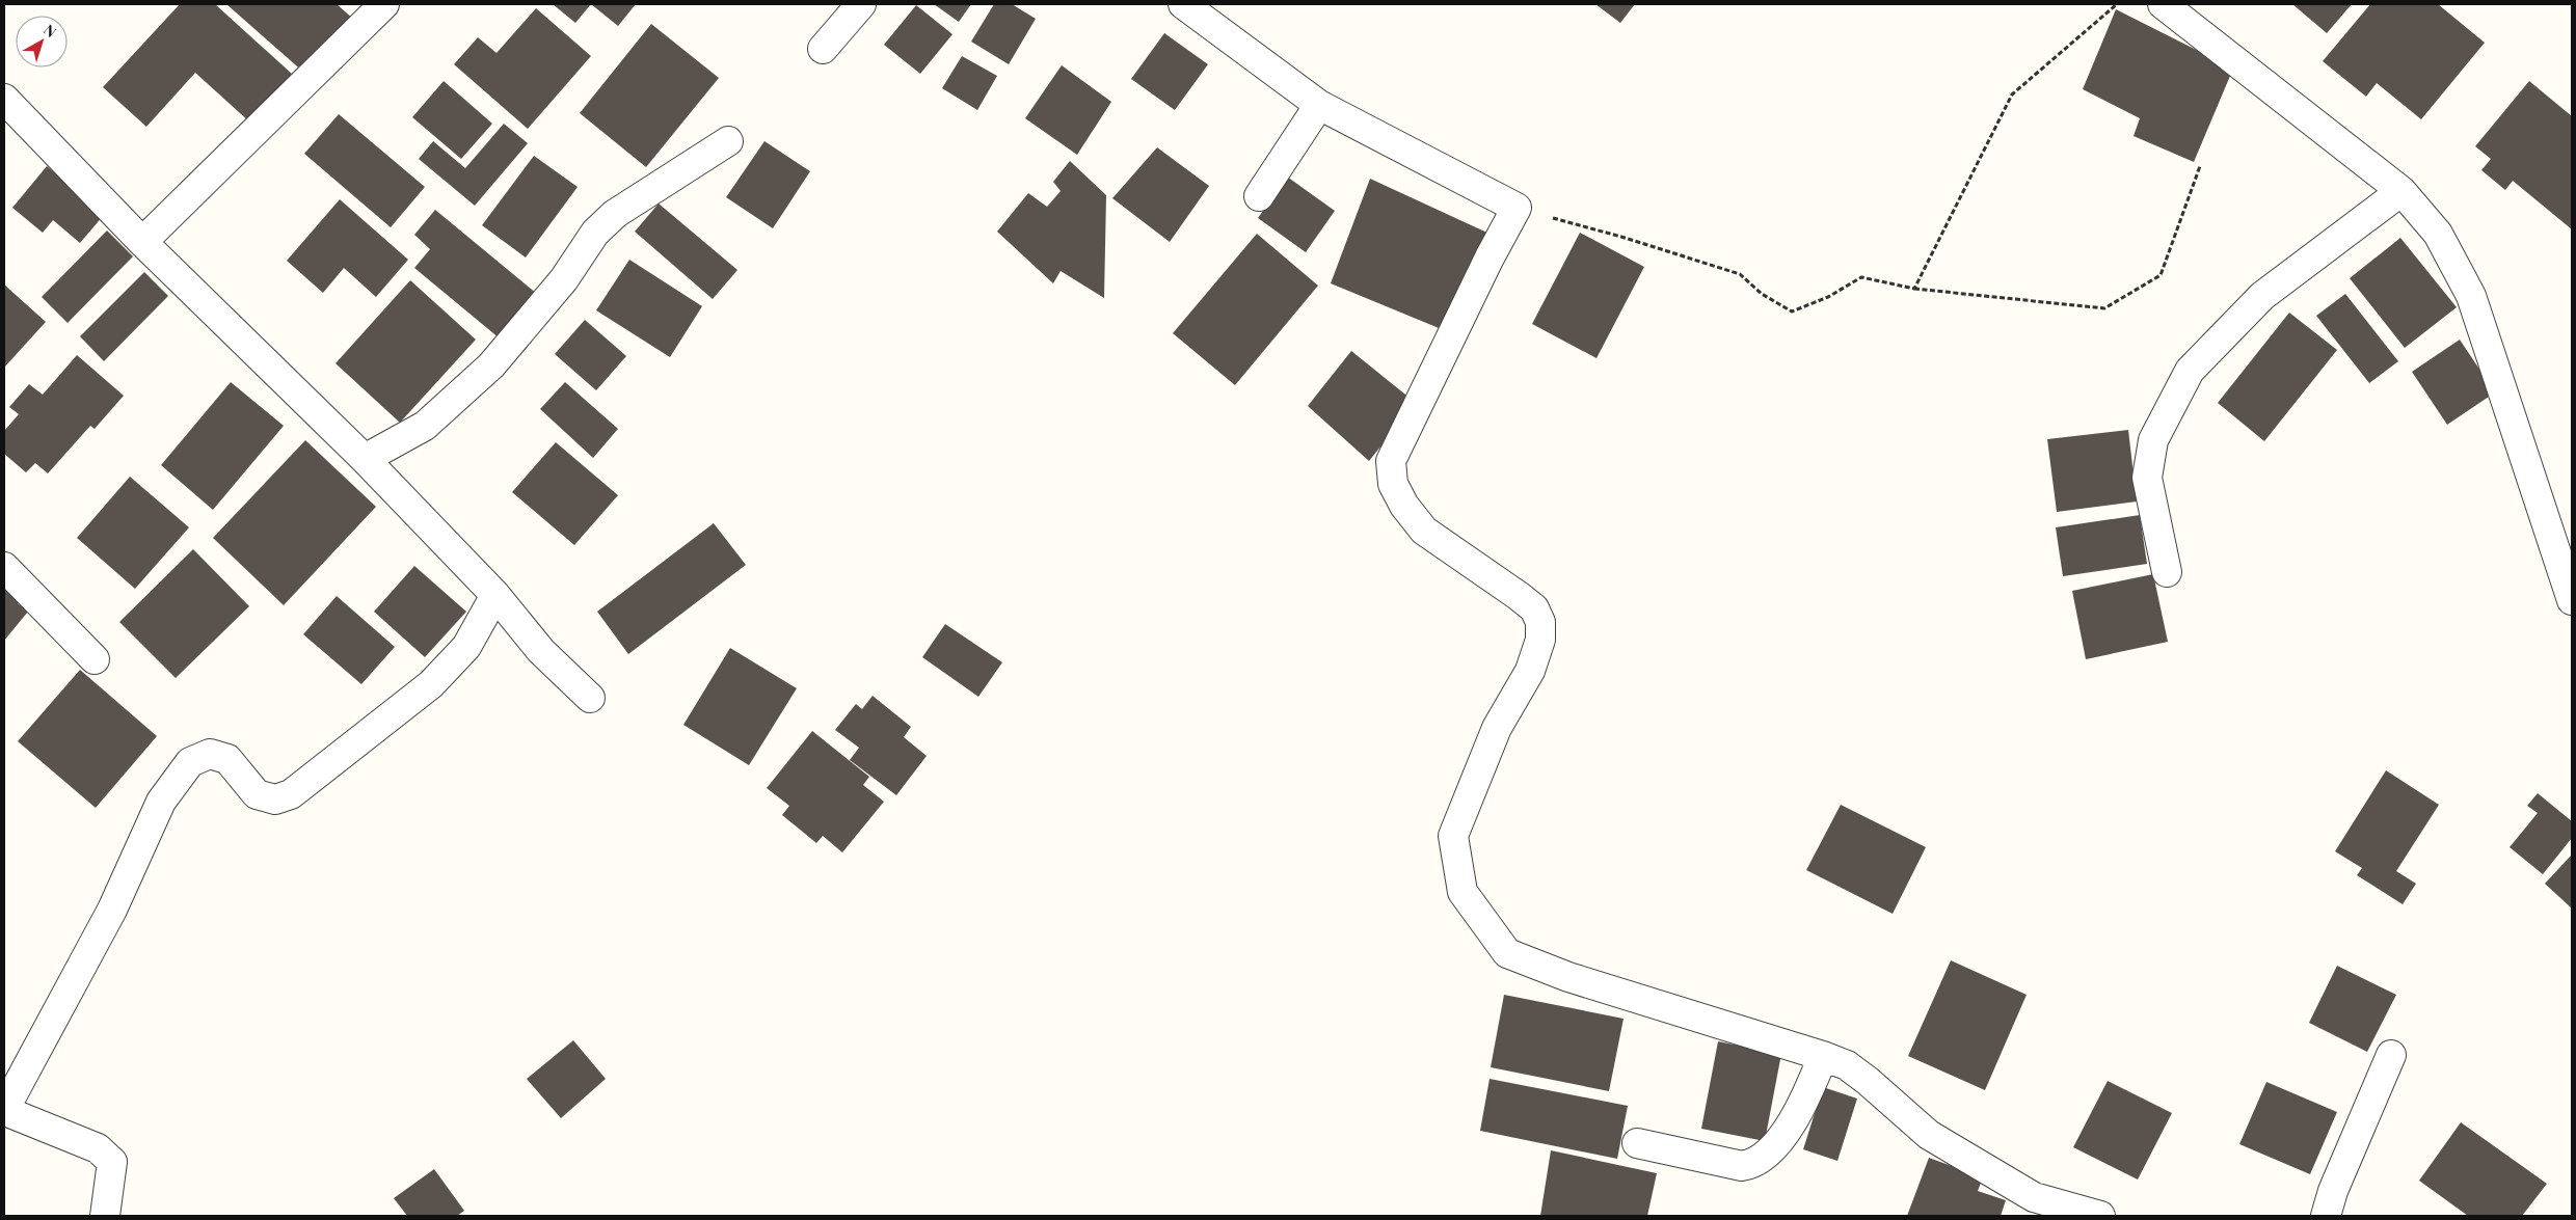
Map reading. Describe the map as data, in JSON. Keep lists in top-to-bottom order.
{
  "north": "top right"
}
